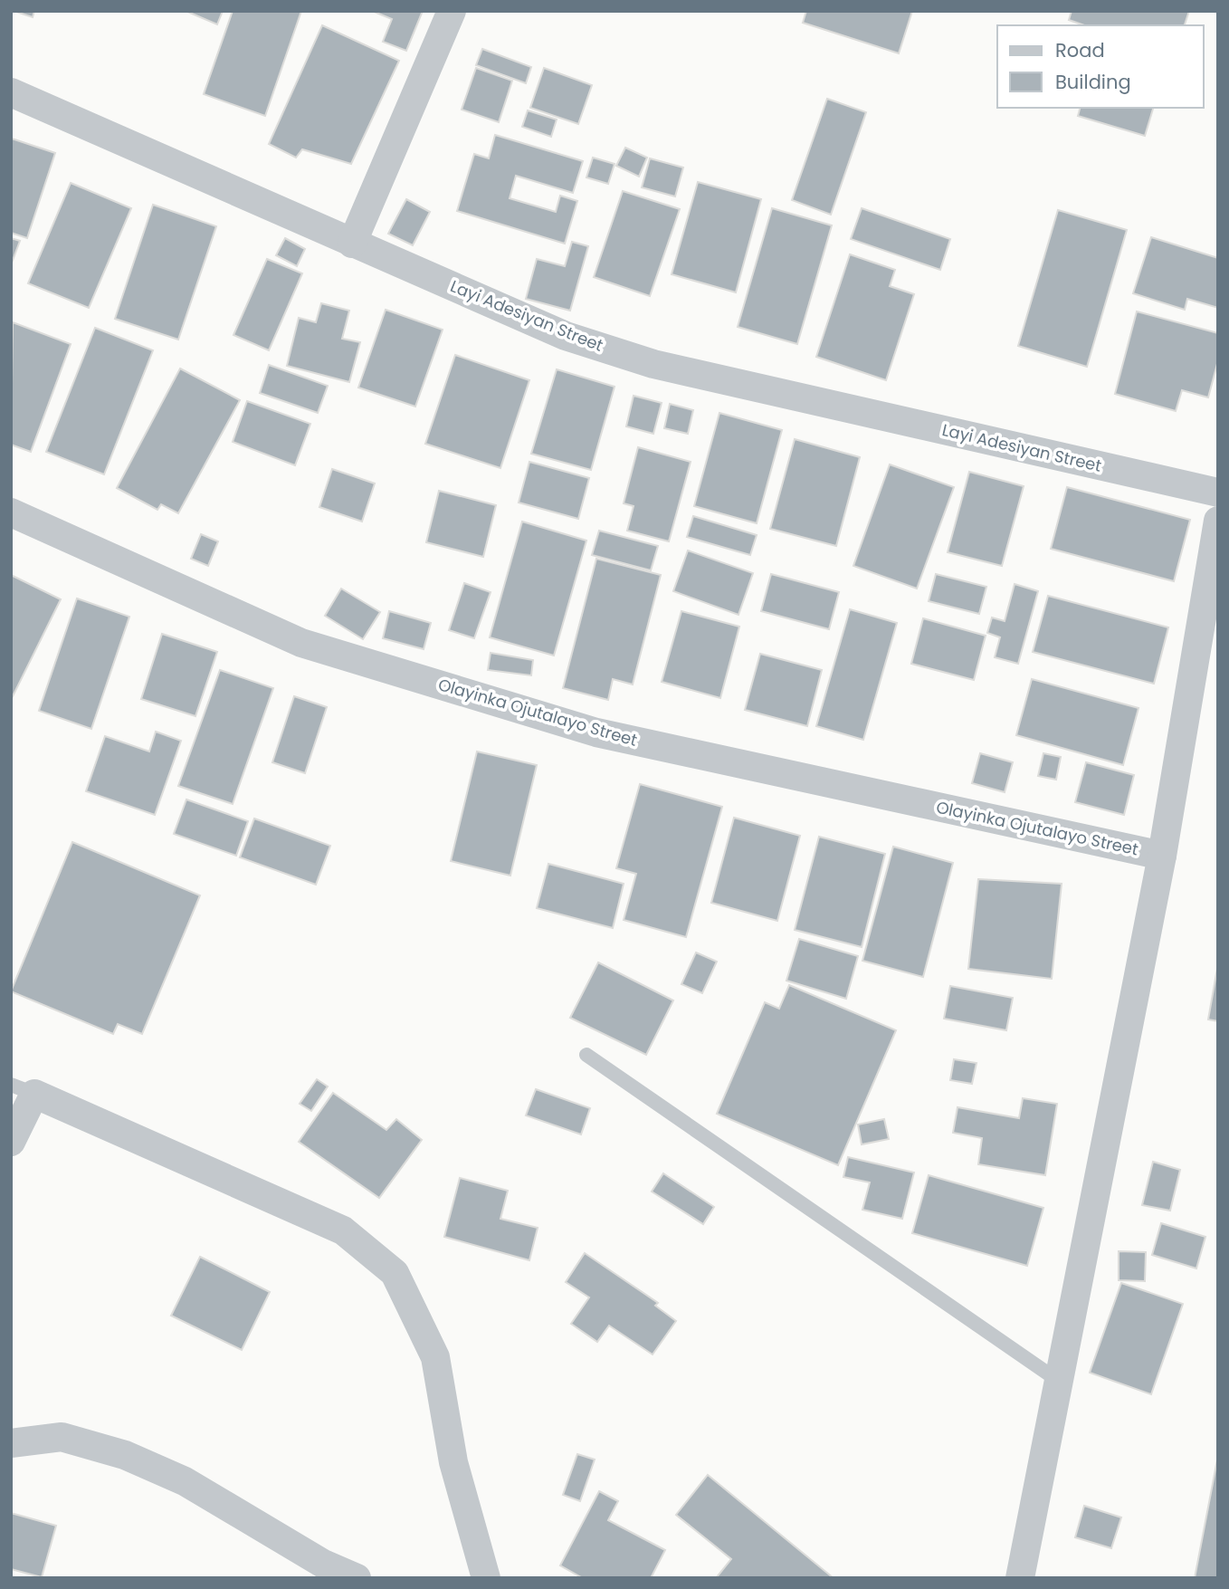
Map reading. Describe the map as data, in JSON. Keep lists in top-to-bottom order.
{
  "streets": {
    "street": ["Layi Adesiyan Street", "Olayinka Ojutalayo Street"]
  },
  "legend": ["Road", "Building"]
}
